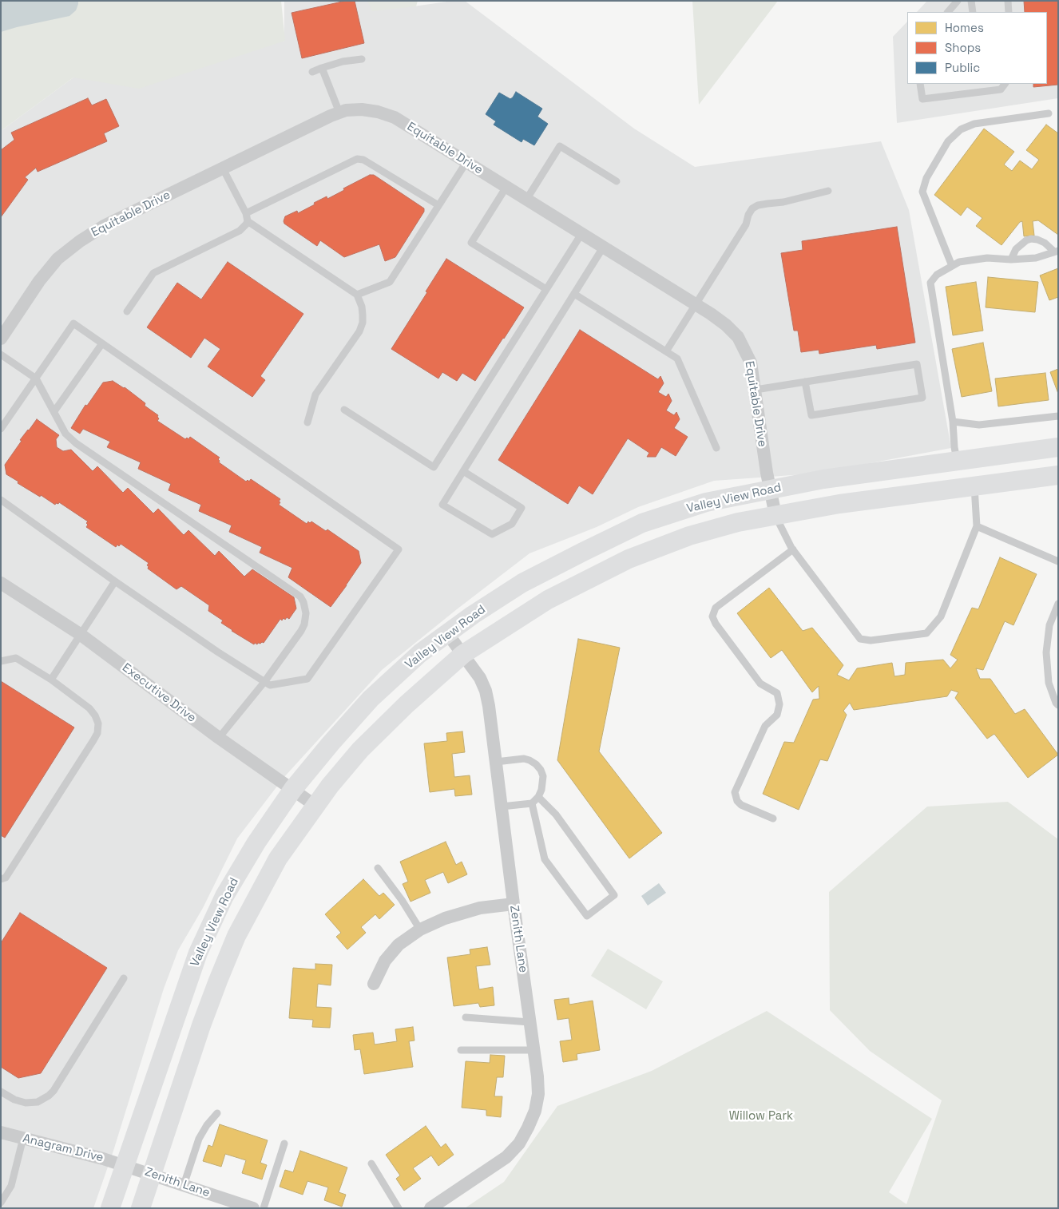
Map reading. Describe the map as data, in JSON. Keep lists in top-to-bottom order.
{
  "streets": {
    "main road": ["Valley View Road"],
    "street": [
      "Equitable Drive",
      "Executive Drive",
      "Zenith Lane",
      "Anagram Drive"
    ]
  },
  "crossings": [
    ["Equitable Drive", "Valley View Road"],
    ["Valley View Road", "Executive Drive"],
    ["Valley View Road", "Zenith Lane"],
    ["Valley View Road", "Anagram Drive"],
    ["Zenith Lane", "Anagram Drive"]
  ],
  "parks": ["Willow Park"],
  "legend": ["Homes", "Shops", "Public"]
}
